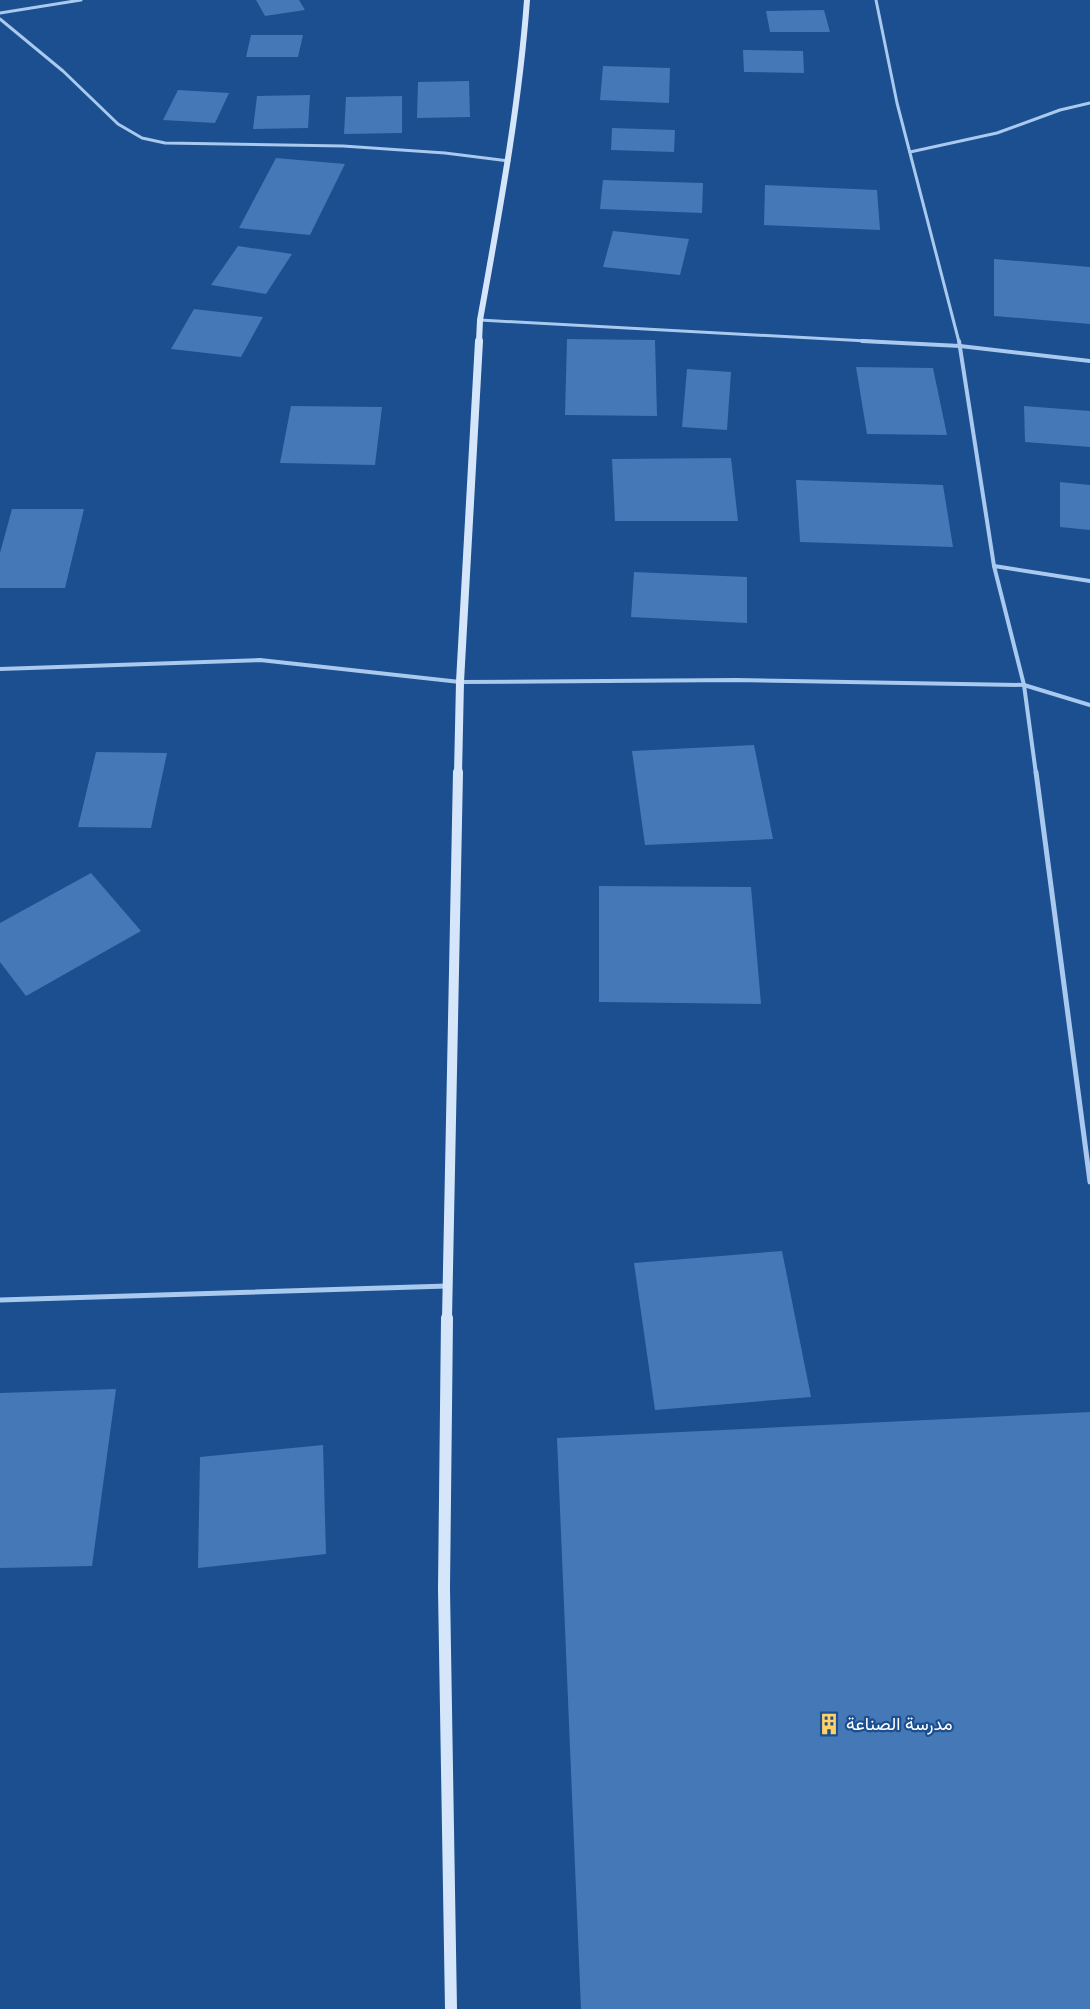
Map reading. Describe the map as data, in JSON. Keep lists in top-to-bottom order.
{
  "places": {
    "building": ["مدرسة الصناعة"]
  }
}
